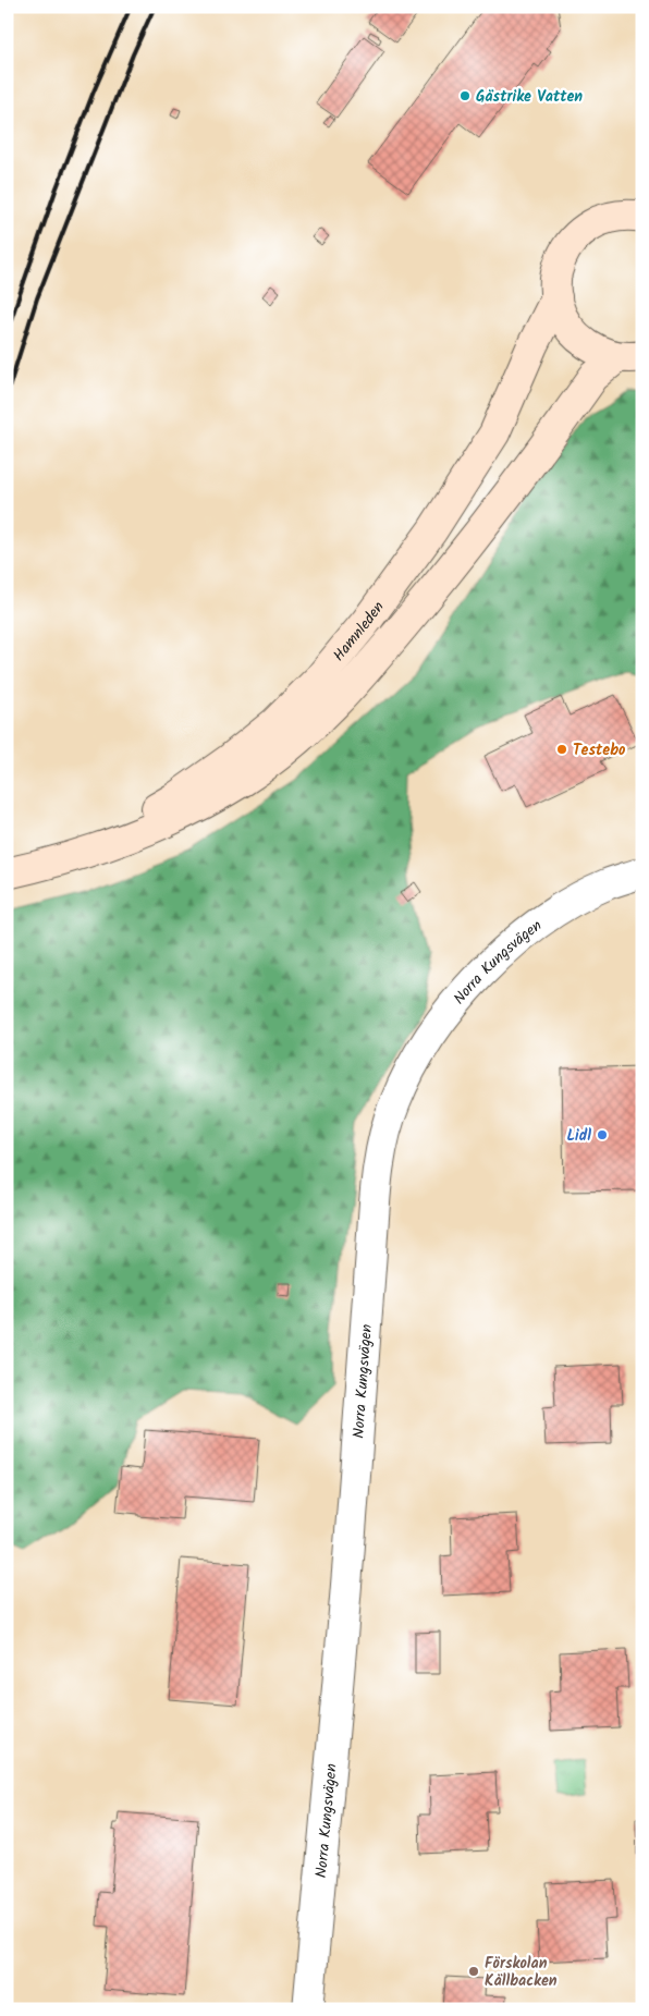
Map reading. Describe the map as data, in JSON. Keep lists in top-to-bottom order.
{
  "streets": {
    "main road": ["Hamnleden"],
    "street": ["Norra Kungsvägen"]
  },
  "places": [
    "Gästrike Vatten",
    "Testebo",
    "Lidl",
    "Förskolan Källbacken"
  ]
}
